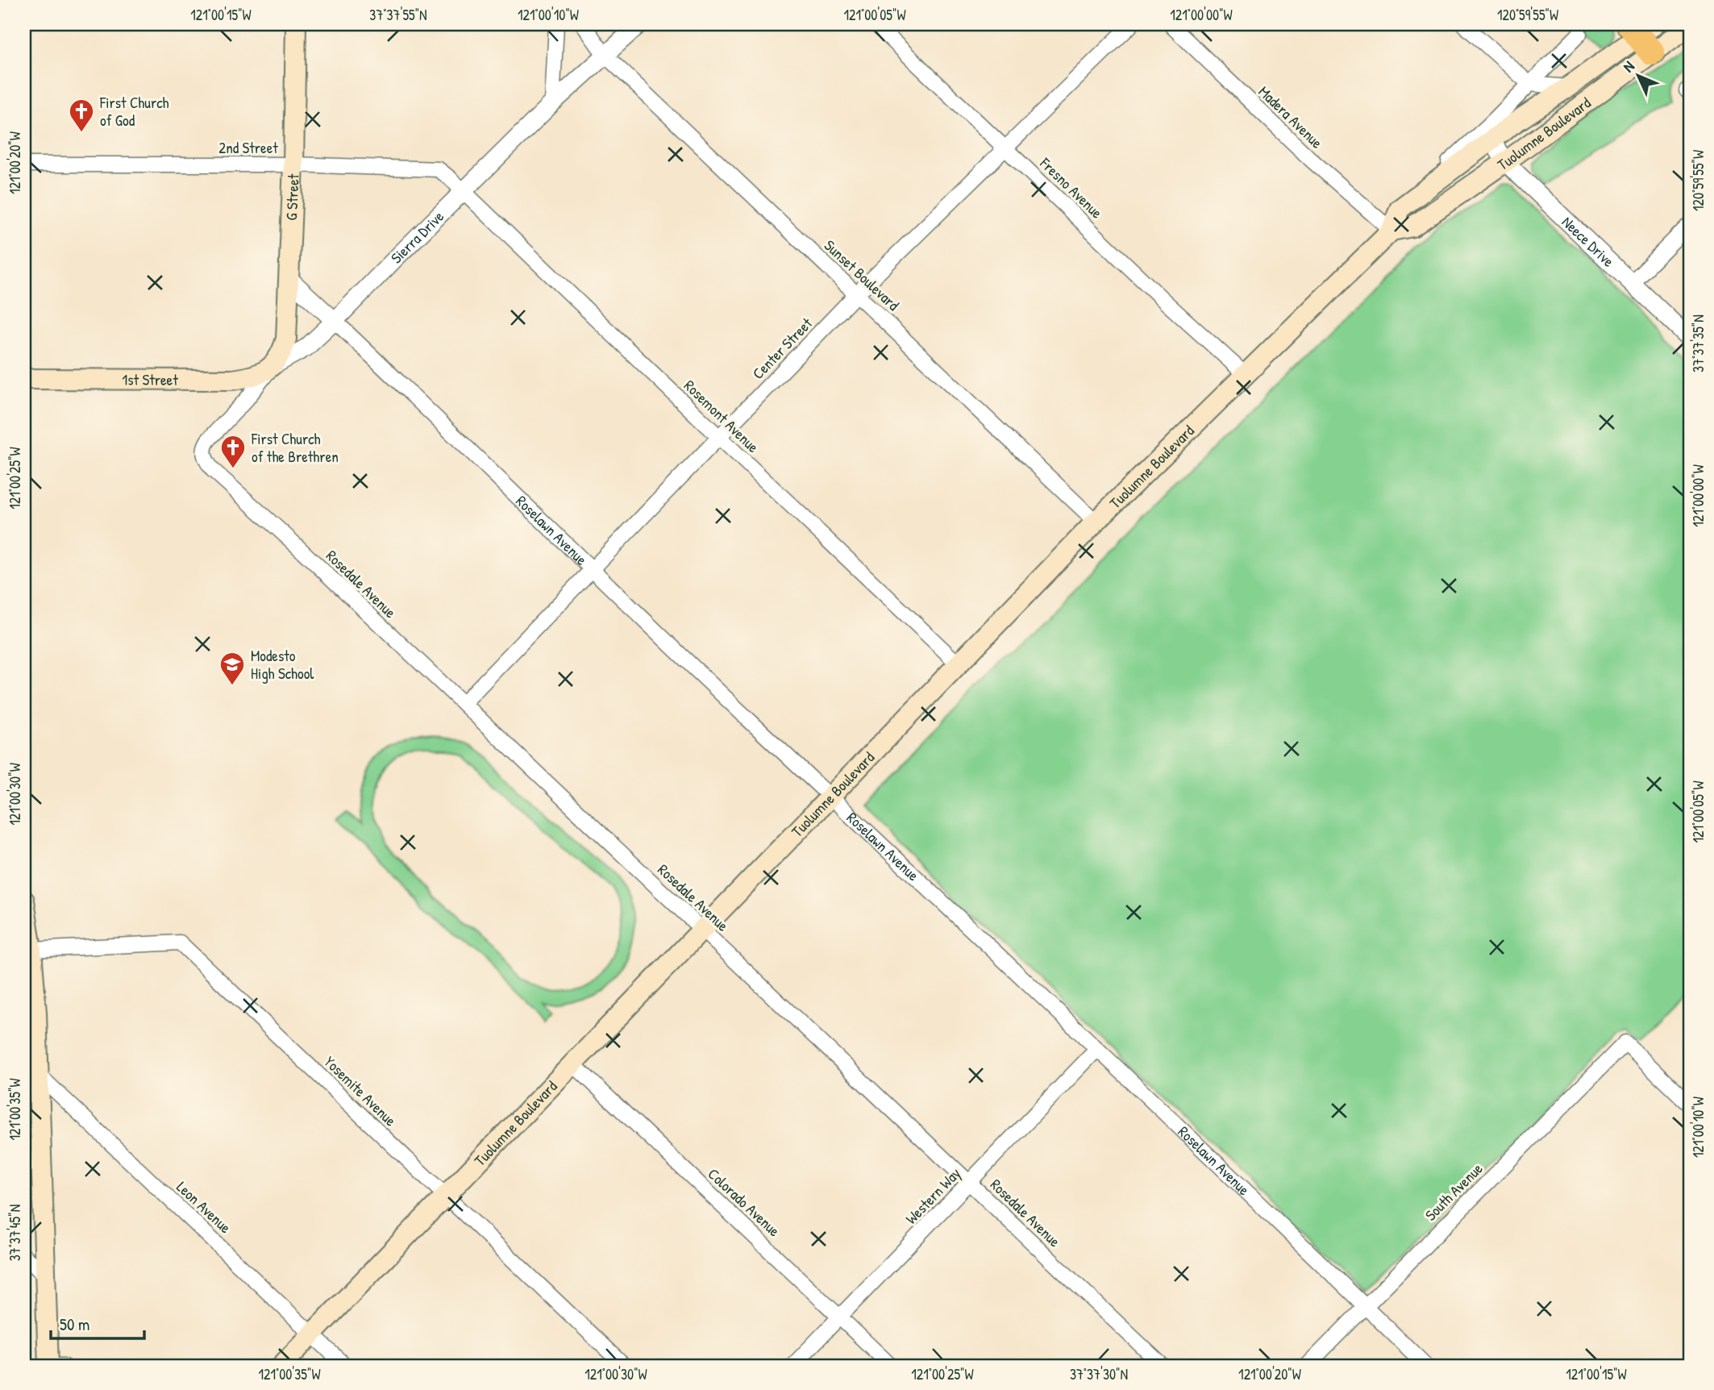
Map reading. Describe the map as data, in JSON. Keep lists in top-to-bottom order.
{
  "streets": {
    "main road": ["Tuolumne Boulevard", "G Street", "1st Street"],
    "street": [
      "Madera Avenue",
      "2nd Street",
      "Fresno Avenue",
      "Sierra Drive",
      "Neece Drive",
      "Sunset Boulevard",
      "Center Street",
      "Rosemont Avenue",
      "Roselawn Avenue",
      "Rosedale Avenue",
      "Yosemite Avenue",
      "South Avenue",
      "Western Way",
      "Colorado Avenue",
      "Leon Avenue"
    ]
  },
  "crossings": [
    ["Madera Avenue", "Tuolumne Boulevard"],
    ["Tuolumne Boulevard", "Fresno Avenue"],
    ["Tuolumne Boulevard", "Neece Drive"],
    ["Tuolumne Boulevard", "Sunset Boulevard"],
    ["Tuolumne Boulevard", "Rosemont Avenue"],
    ["Tuolumne Boulevard", "Roselawn Avenue"],
    ["Tuolumne Boulevard", "Rosedale Avenue"],
    ["Tuolumne Boulevard", "Yosemite Avenue"],
    ["Tuolumne Boulevard", "Colorado Avenue"],
    ["Tuolumne Boulevard", "Leon Avenue"],
    ["2nd Street", "G Street"],
    ["2nd Street", "Sierra Drive"],
    ["2nd Street", "Rosemont Avenue"],
    ["Fresno Avenue", "Center Street"],
    ["G Street", "Sierra Drive"],
    ["G Street", "1st Street"],
    ["G Street", "Roselawn Avenue"],
    ["Sierra Drive", "Sunset Boulevard"],
    ["Sierra Drive", "1st Street"],
    ["Sierra Drive", "Rosemont Avenue"],
    ["Sierra Drive", "Roselawn Avenue"],
    ["Sierra Drive", "Rosedale Avenue"],
    ["Sunset Boulevard", "Center Street"],
    ["Center Street", "Rosemont Avenue"],
    ["Center Street", "Roselawn Avenue"],
    ["Center Street", "Rosedale Avenue"],
    ["Roselawn Avenue", "South Avenue"],
    ["Roselawn Avenue", "Western Way"],
    ["Rosedale Avenue", "Western Way"],
    ["Western Way", "Colorado Avenue"]
  ],
  "places": {
    "church": ["First Church of God", "First Church of the Brethren"],
    "school or university": ["Modesto High School"]
  },
  "scale_bar": "50 m",
  "north": "top left",
  "coordinates": [
    "121°00'15\"W",
    "37°37'55\"N",
    "121°00'10\"W",
    "121°00'05\"W",
    "121°00'00\"W",
    "120°59'55\"W",
    "121°00'20\"W",
    "37°37'35\"N",
    "121°00'25\"W",
    "121°00'30\"W",
    "121°00'35\"W",
    "37°37'45\"N",
    "37°37'30\"N"
  ]
}
